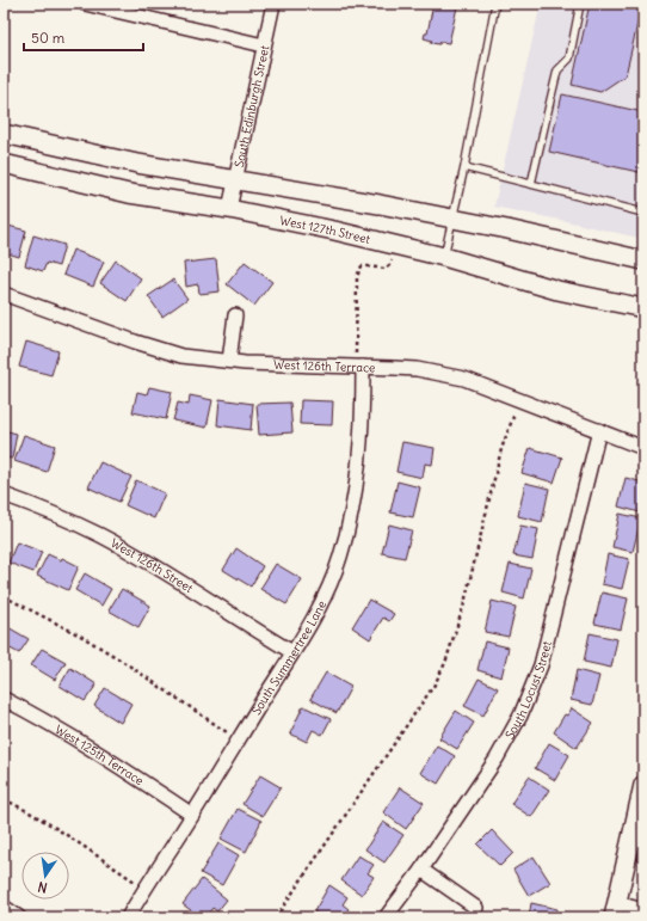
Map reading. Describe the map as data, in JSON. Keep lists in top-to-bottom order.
{
  "streets": {
    "main road": ["West 127th Street"],
    "street": [
      "South Edinburgh Street",
      "West 126th Terrace",
      "West 126th Street",
      "South Summertree Lane",
      "South Locust Street",
      "West 125th Terrace"
    ]
  },
  "crossings": [
    ["South Edinburgh Street", "West 127th Street"],
    ["West 126th Terrace", "South Summertree Lane"],
    ["West 126th Terrace", "South Locust Street"],
    ["West 126th Street", "South Summertree Lane"],
    ["South Summertree Lane", "West 125th Terrace"]
  ],
  "scale_bar": "50 m",
  "north": "bottom"
}
